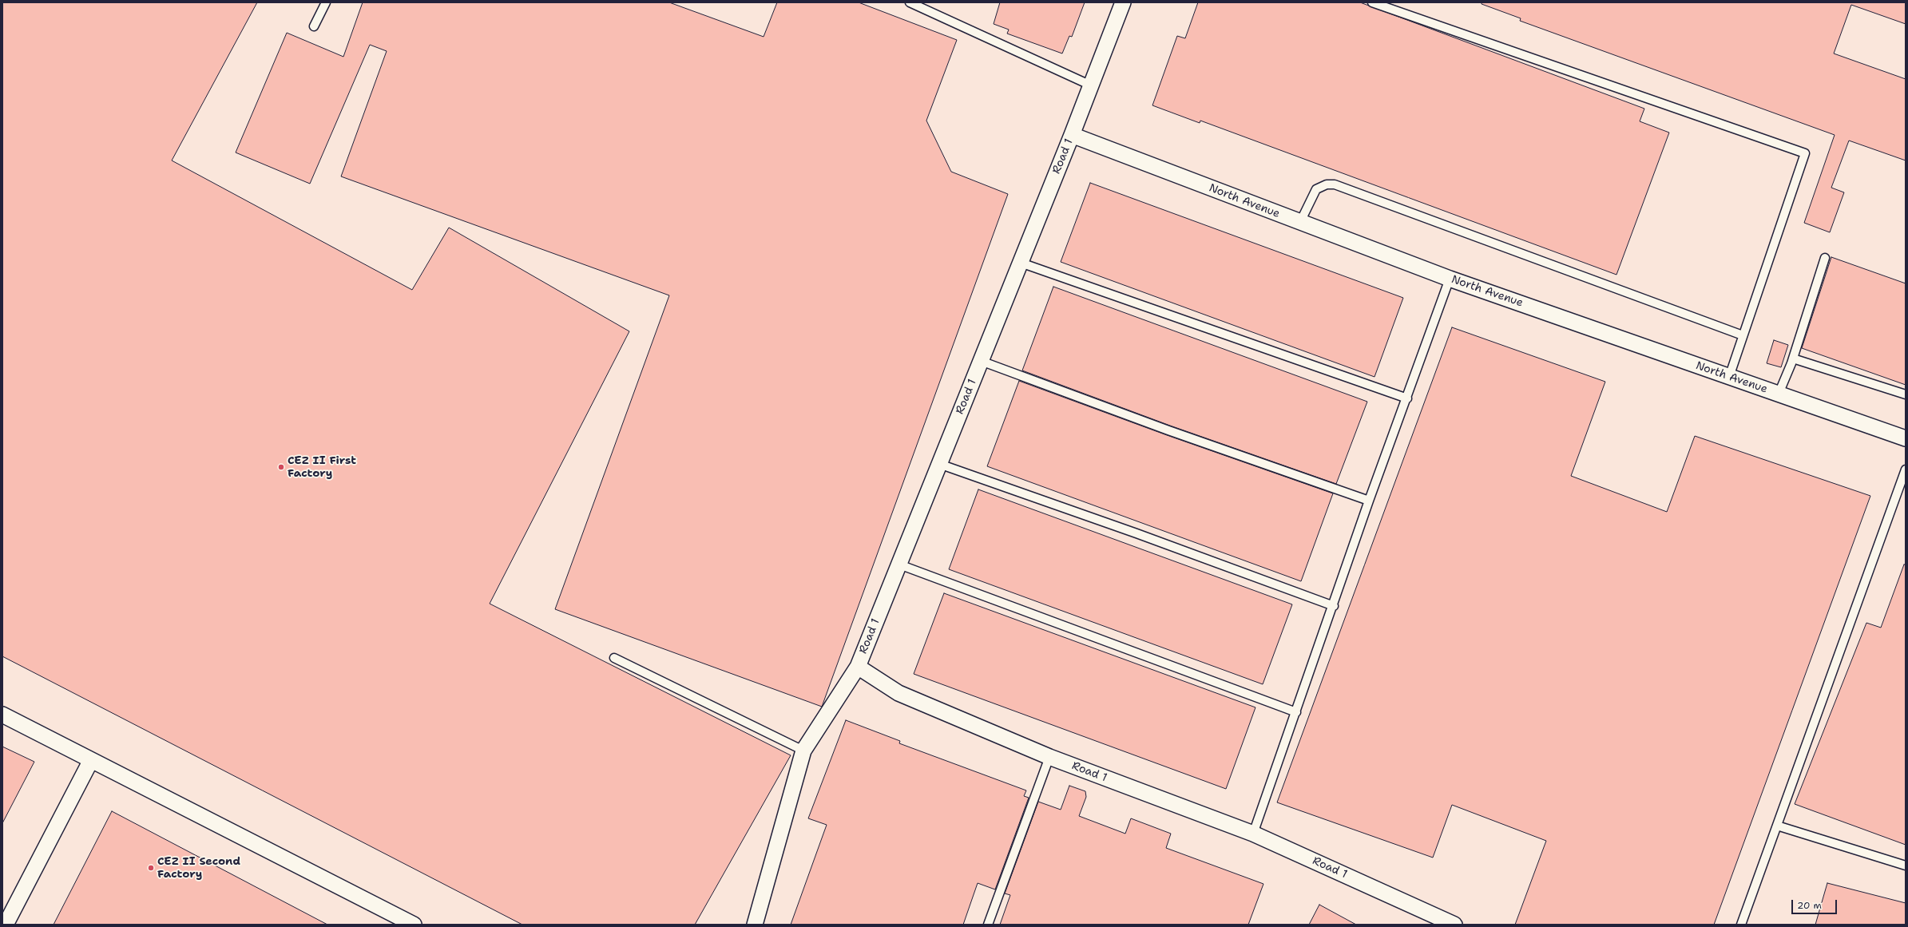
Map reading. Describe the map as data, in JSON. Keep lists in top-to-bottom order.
{
  "streets": {
    "street": ["Road 1", "North Avenue"]
  },
  "crossings": [
    ["Road 1", "North Avenue"]
  ],
  "places": ["CEZ II First Factory", "CEZ II Second Factory"],
  "scale_bar": "20 m"
}
